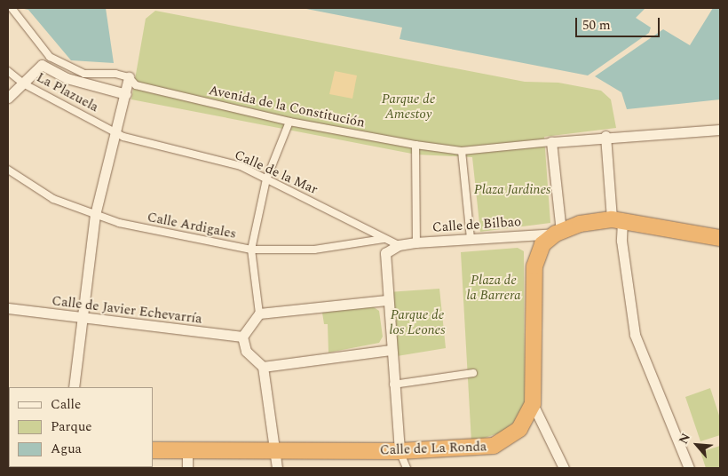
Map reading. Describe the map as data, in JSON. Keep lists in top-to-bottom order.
{
  "streets": {
    "highway": ["Calle de La Ronda"],
    "street": [
      "La Plazuela",
      "Avenida de la Constitución",
      "Calle de la Mar",
      "Calle de Bilbao",
      "Calle Ardigales",
      "Calle de Javier Echevarría"
    ]
  },
  "crossings": [
    ["La Plazuela", "Calle de la Mar"],
    ["Calle de la Mar", "Calle de Bilbao"],
    ["Calle de la Mar", "Calle Ardigales"],
    ["Calle de Bilbao", "Calle de La Ronda"]
  ],
  "parks": [
    "Parque de Amestoy",
    "Plaza Jardines",
    "Plaza de la Barrera",
    "Parque de los Leones"
  ],
  "legend": ["Calle", "Parque", "Agua"],
  "scale_bar": "50 m",
  "north": "top left"
}
